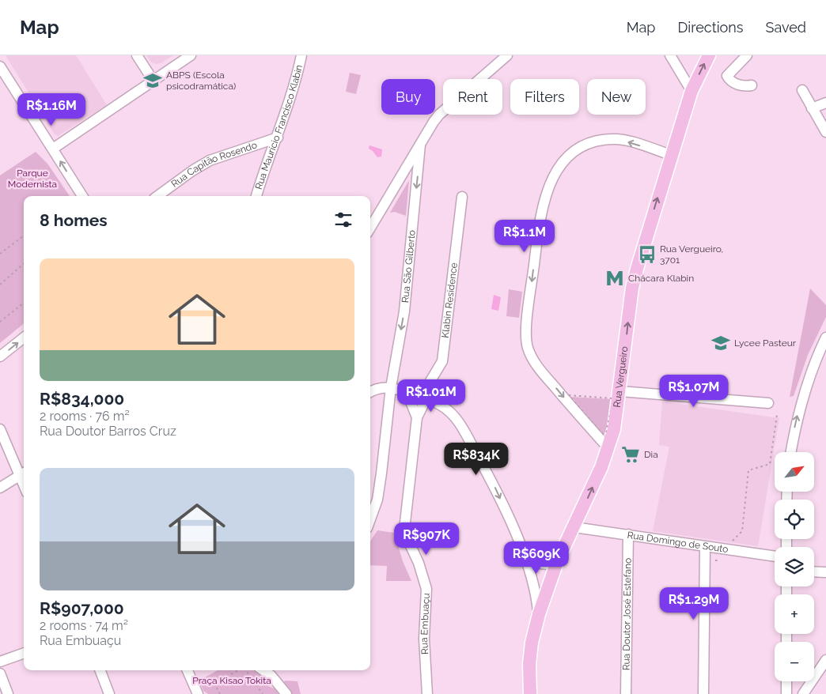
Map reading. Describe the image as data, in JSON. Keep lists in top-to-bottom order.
{
  "streets": {
    "main road": ["Rua Vergueiro"],
    "street": [
      "Rua Maurício Francisco Klabin",
      "Rua Capitão Rosendo",
      "Rua São Gilberto",
      "Klabin Residence",
      "Rua Domingo de Souto",
      "Rua Doutor José Estefano",
      "Rua Embuaçu"
    ]
  },
  "crossings": [
    ["Rua Maurício Francisco Klabin", "Rua Capitão Rosendo"],
    ["Klabin Residence", "Rua Embuaçu"],
    ["Rua Vergueiro", "Rua Domingo de Souto"],
    ["Rua Domingo de Souto", "Rua Doutor José Estefano"]
  ],
  "one_way": ["Rua Vergueiro"],
  "parks": ["Parque Modernista", "Praça Kisao Tokita"],
  "places": {
    "school or university": ["ABPS (Escola psicodramática)", "Lycee Pasteur"],
    "bus stop": ["Rua Vergueiro, 3701"],
    "metro station": ["Chácara Klabin"],
    "supermarket": ["Dia"]
  },
  "north": "top right",
  "page": {
    "header": "Map",
    "nav": ["Map", "Directions", "Saved"],
    "chip": [
      "Buy",
      "Rent",
      "Filters",
      "New"
    ],
    "price": [
      "R$1.16M",
      "R$1.1M",
      "R$1.07M",
      "R$1.01M",
      "R$834K",
      "R$907K",
      "R$609K",
      "R$1.29M"
    ],
    "heading": "8 homes",
    "list": [
      {
        "name": "R$834,000",
        "note": "2 rooms · 76 m² · Rua Doutor Barros Cruz"
      },
      {
        "name": "R$907,000",
        "note": "2 rooms · 74 m² · Rua Embuaçu"
      }
    ],
    "map_buttons": ["+", "−"]
  }
}
